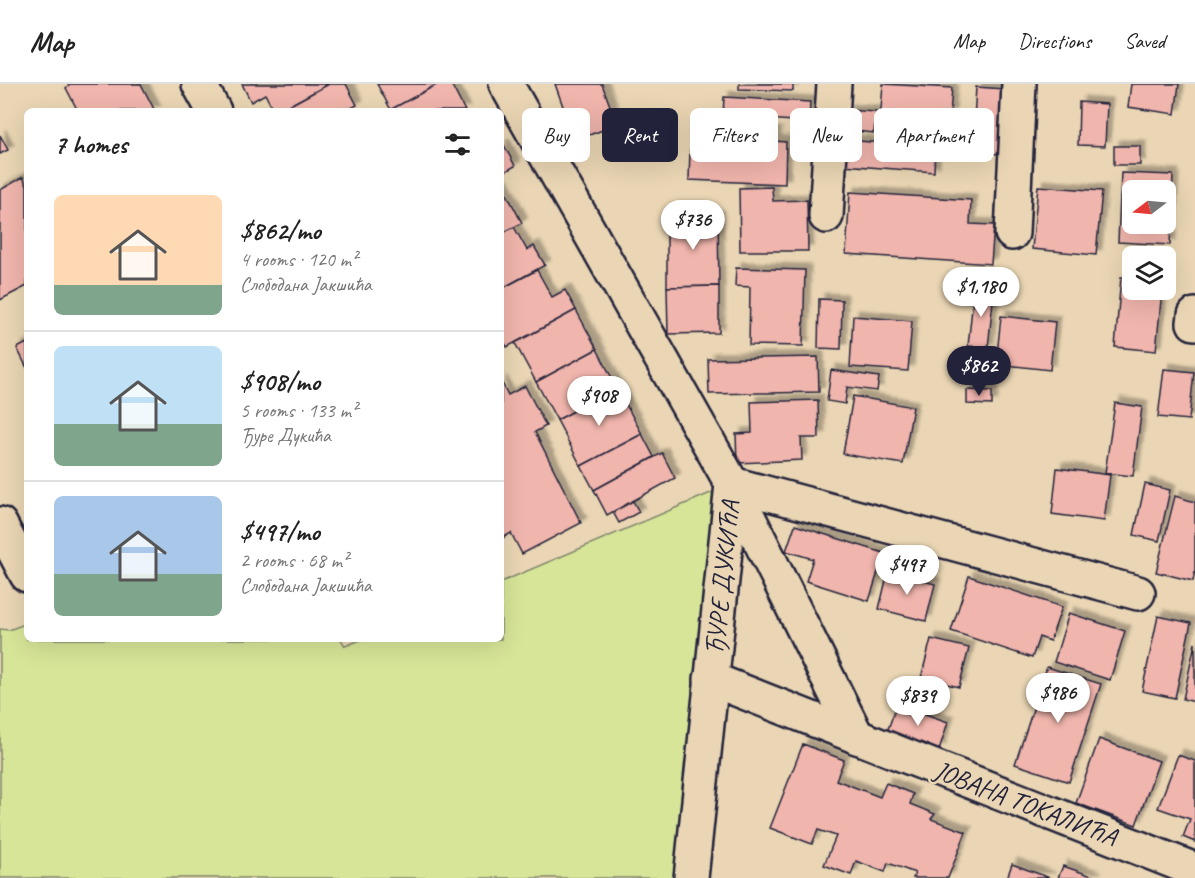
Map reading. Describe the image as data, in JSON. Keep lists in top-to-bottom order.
{
  "streets": {
    "street": ["ЂУРЕ ДУКИЋА", "ЈОВАНА ТОКАЛИЋА"]
  },
  "crossings": [
    ["ЂУРЕ ДУКИЋА", "ЈОВАНА ТОКАЛИЋА"]
  ],
  "north": "left",
  "page": {
    "header": "Map",
    "nav": ["Map", "Directions", "Saved"],
    "chip": [
      "Buy",
      "Rent",
      "Filters",
      "New",
      "Apartment"
    ],
    "heading": "7 homes",
    "list": [
      {
        "name": "$862/mo",
        "note": "4 rooms · 120 m² · Слободана Јакшића"
      },
      {
        "name": "$908/mo",
        "note": "5 rooms · 133 m² · Ђуре Дукића"
      },
      {
        "name": "$497/mo",
        "note": "2 rooms · 68 m² · Слободана Јакшића"
      }
    ],
    "price": [
      "$736",
      "$1,180",
      "$862",
      "$908",
      "$497",
      "$986",
      "$839"
    ]
  }
}
